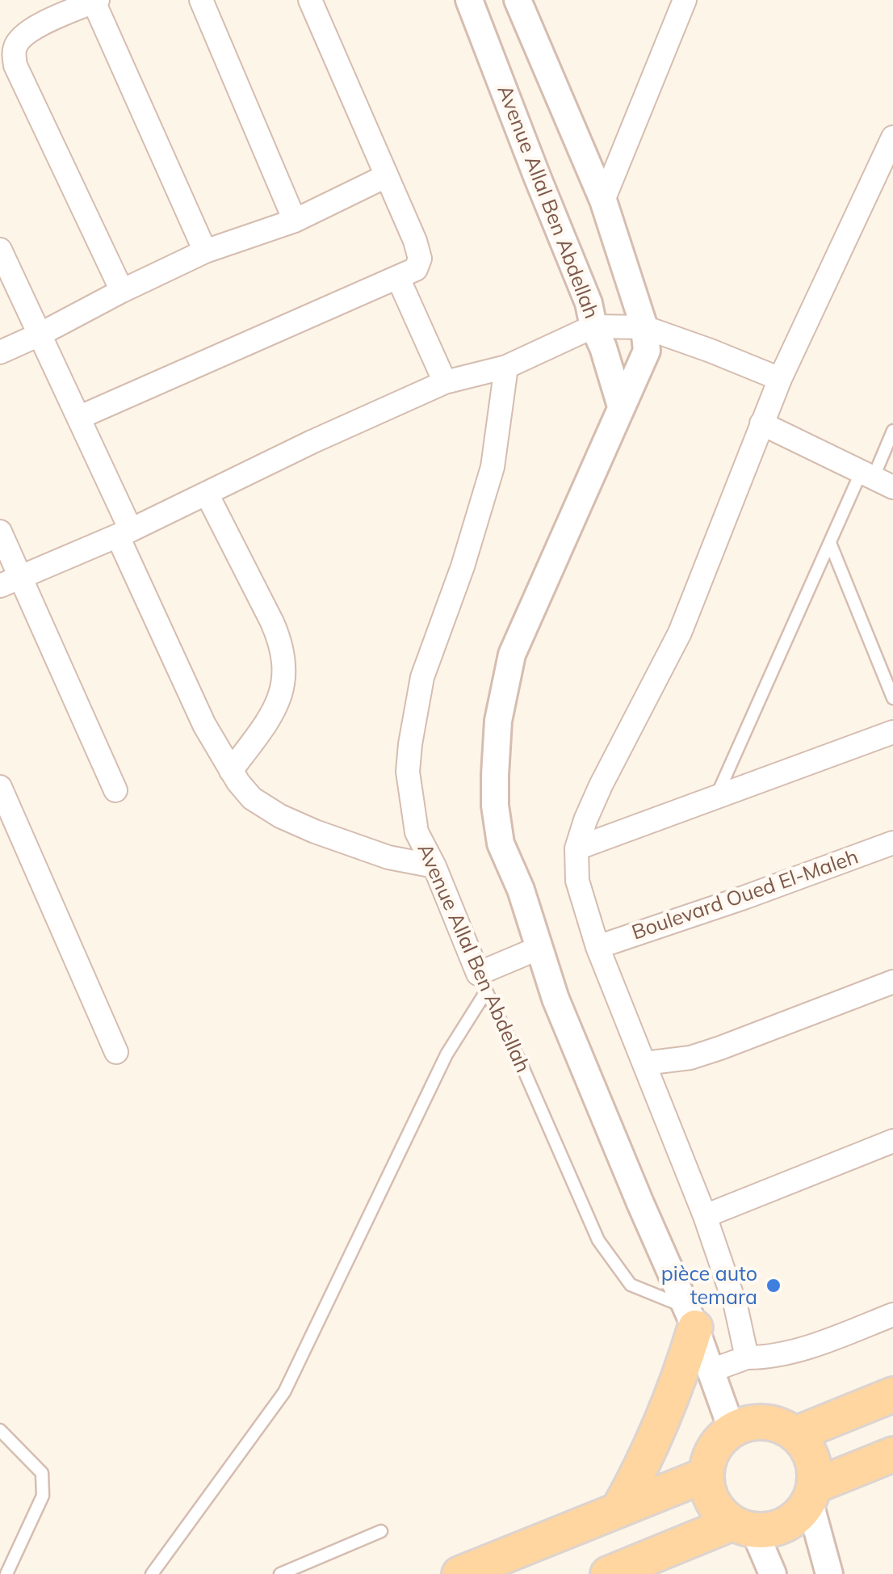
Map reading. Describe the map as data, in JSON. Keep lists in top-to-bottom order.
{
  "streets": {
    "street": ["Avenue Allal Ben Abdellah", "Boulevard Oued El-Maleh"]
  },
  "places": ["pièce auto temara"]
}
